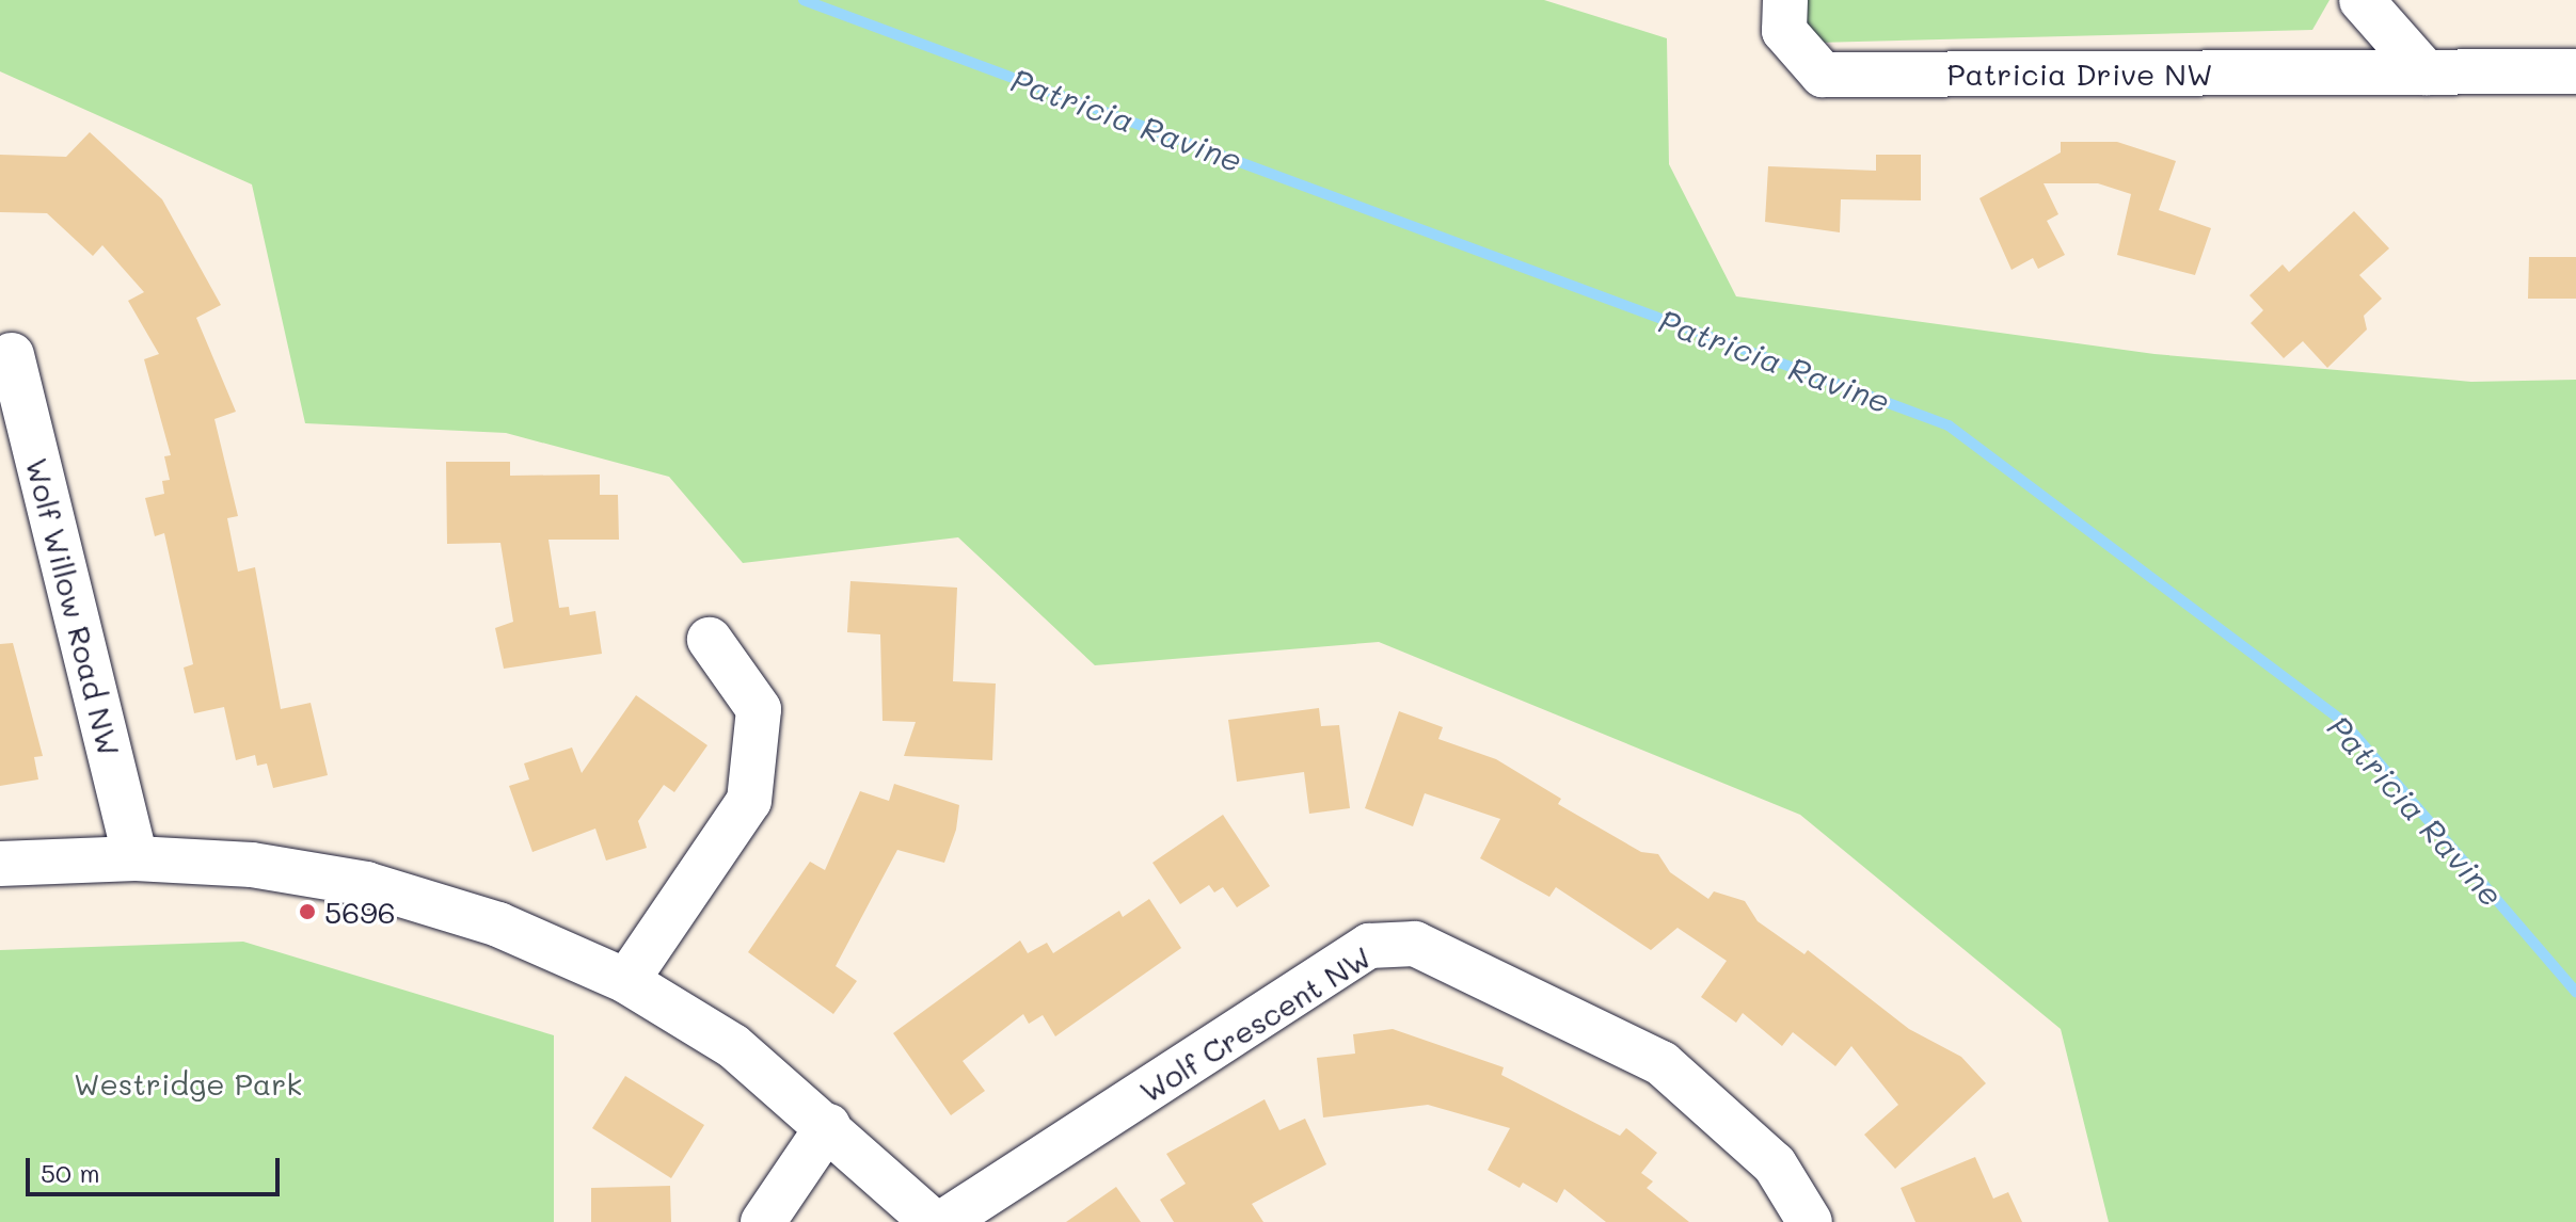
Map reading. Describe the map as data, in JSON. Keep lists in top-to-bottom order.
{
  "streets": {
    "street": ["Patricia Drive NW", "Wolf Willow Road NW", "Wolf Crescent NW"]
  },
  "water": ["Patricia Ravine"],
  "parks": ["Westridge Park"],
  "places": ["5696"],
  "scale_bar": "50 m"
}
